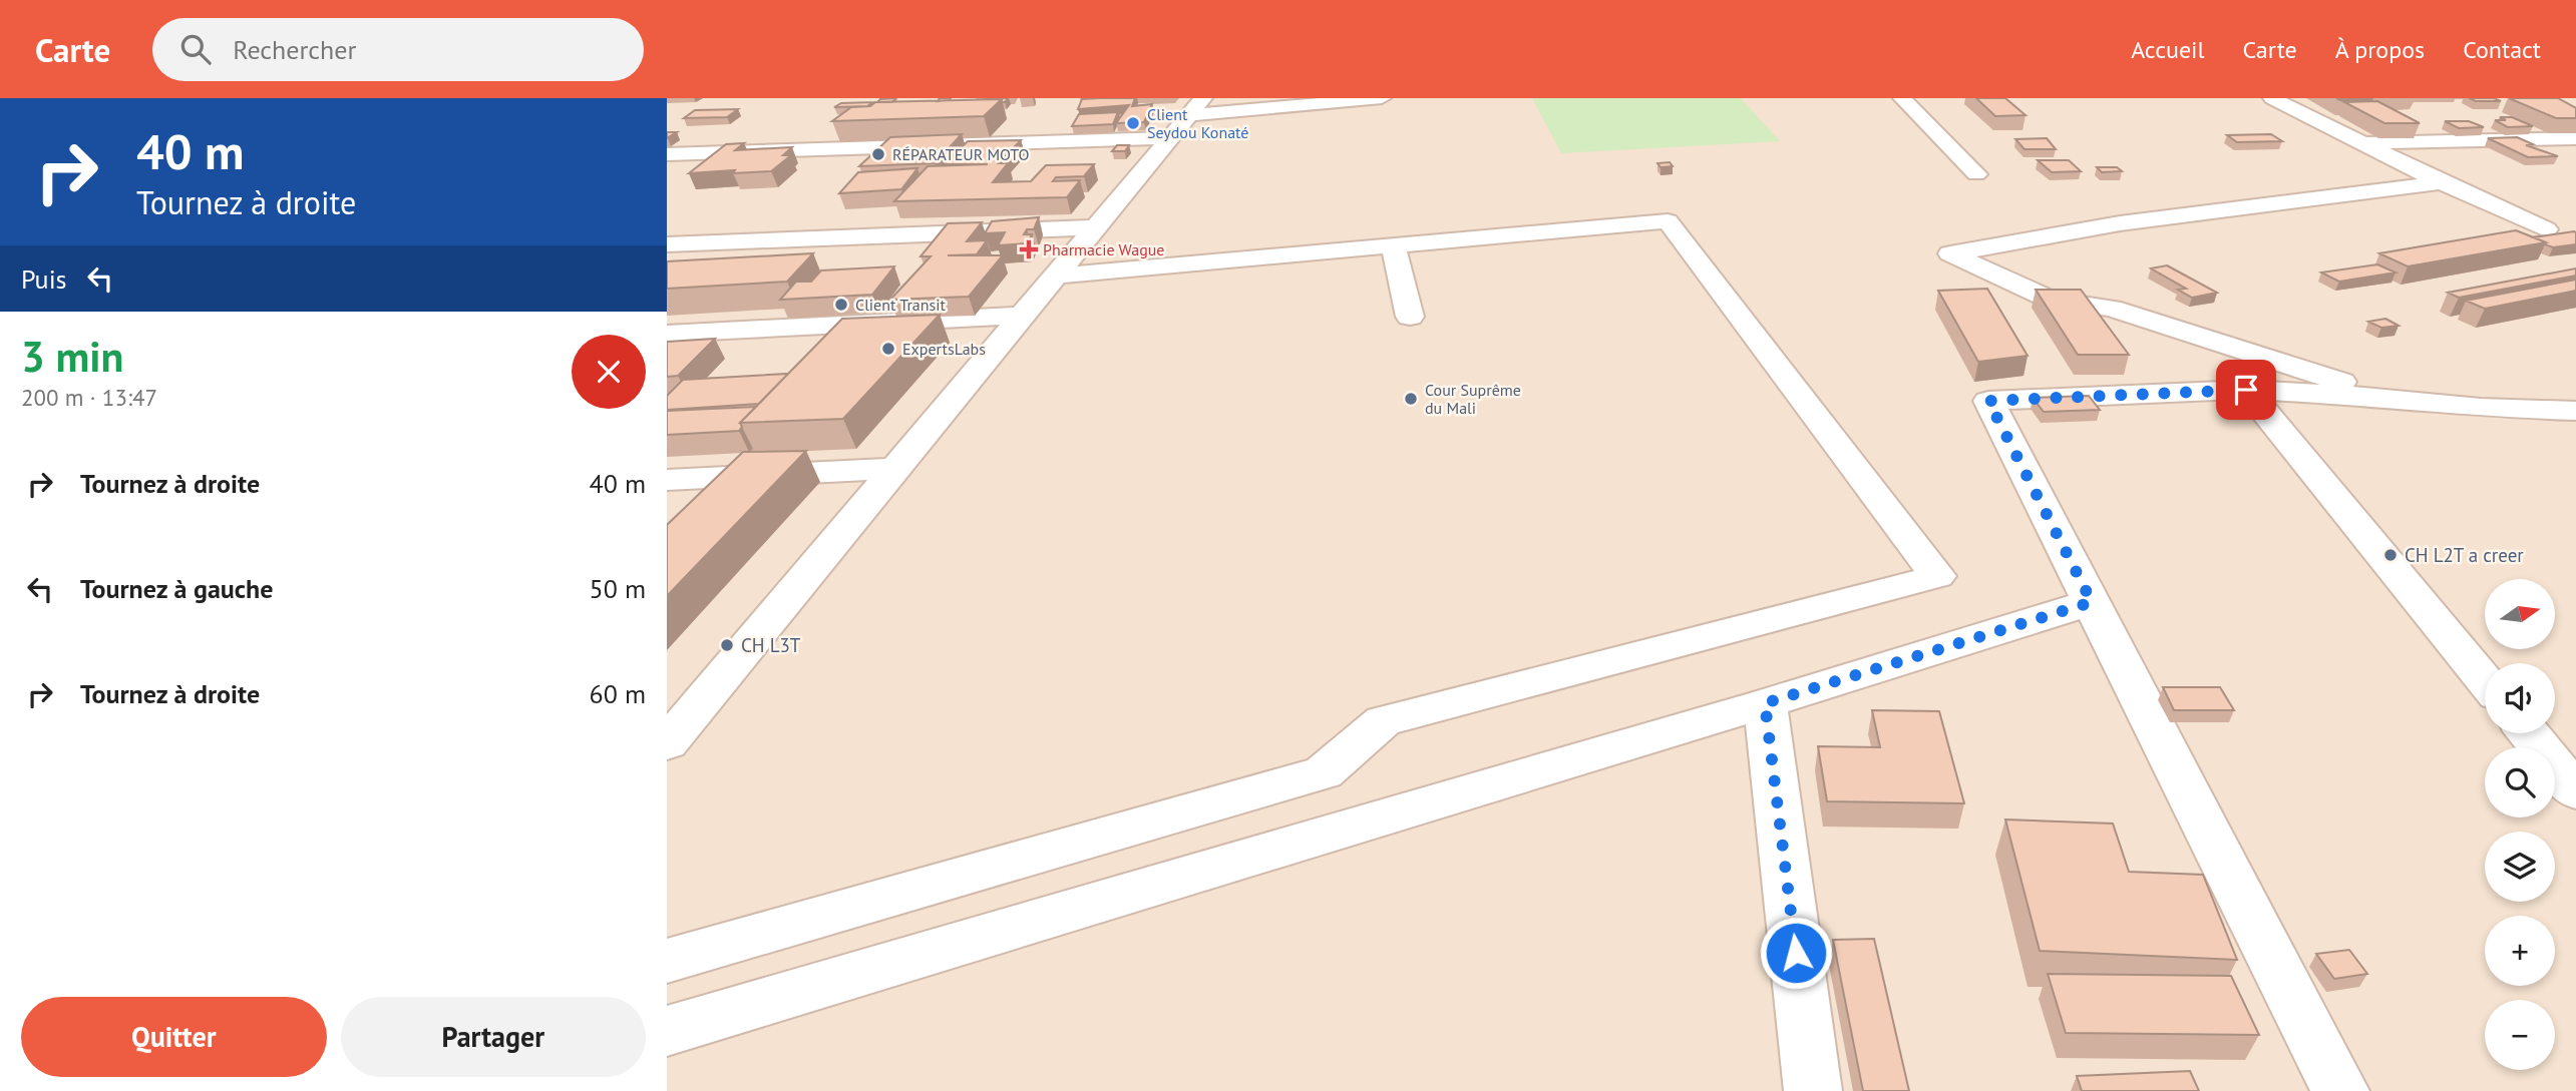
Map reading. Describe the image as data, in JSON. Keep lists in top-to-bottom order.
{
  "places": {
    "other": [
      "Client Seydou Konaté",
      "RÉPARATEUR MOTO",
      "Client Transit",
      "ExpertsLabs",
      "Cour Suprême du Mali",
      "CH L2T a creer",
      "CH L3T"
    ],
    "health": ["Pharmacie Wague"]
  },
  "north": "right",
  "page": {
    "header": "Carte",
    "search": "Rechercher",
    "nav": [
      "Accueil",
      "Carte",
      "À propos",
      "Contact"
    ],
    "turn": ["40 m", "Tournez à droite"],
    "then": "Puis",
    "heading": ["3 min", "200 m · 13:47"],
    "list": [
      {
        "name": "Tournez à droite",
        "value": "40 m"
      },
      {
        "name": "Tournez à gauche",
        "value": "50 m"
      },
      {
        "name": "Tournez à droite",
        "value": "60 m"
      }
    ],
    "map_buttons": ["+", "−"],
    "buttons": ["Quitter", "Partager"]
  }
}
